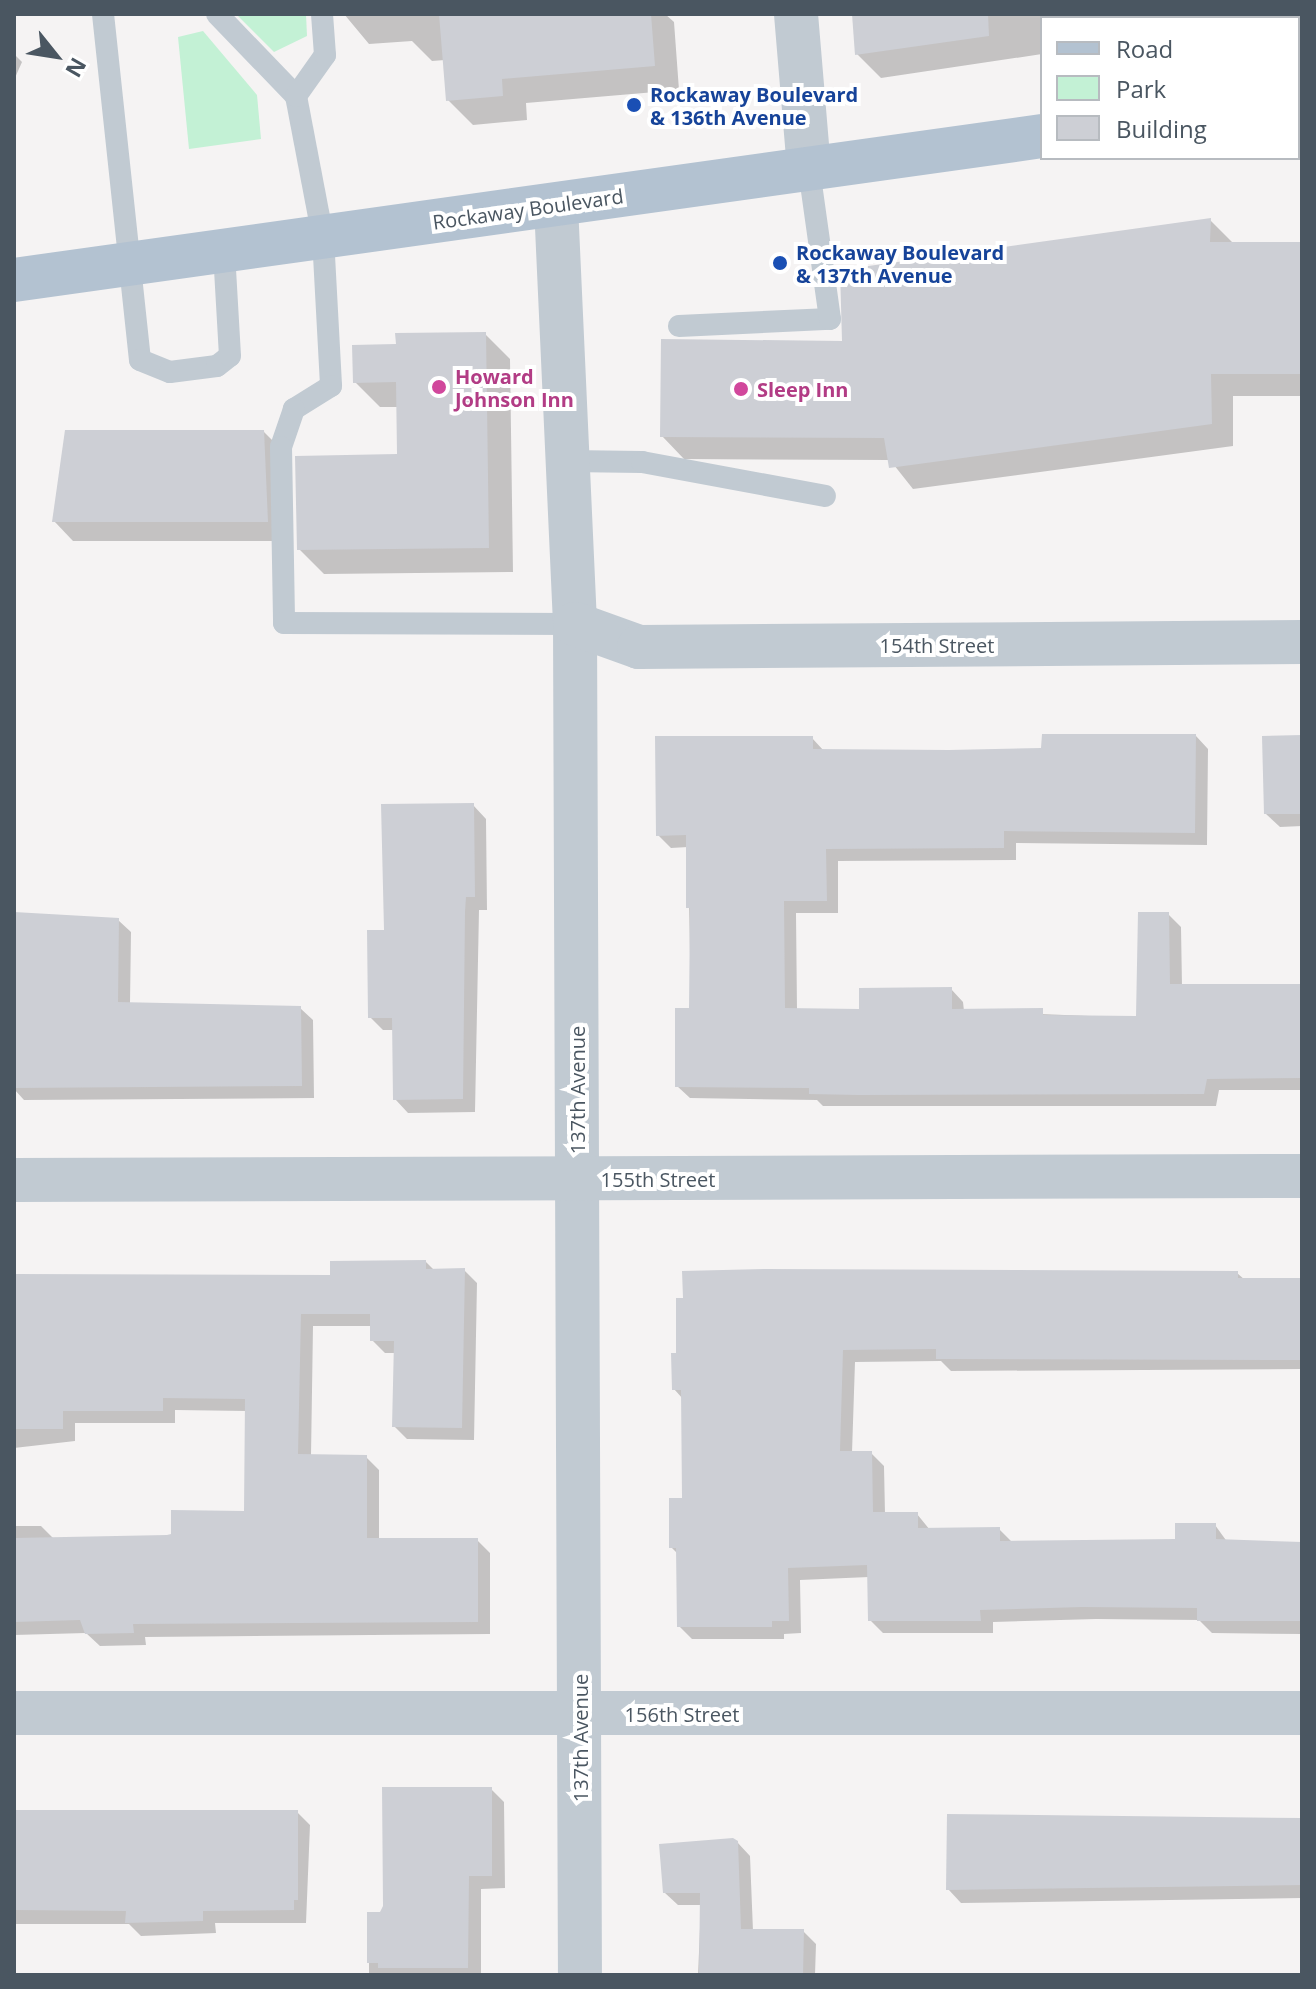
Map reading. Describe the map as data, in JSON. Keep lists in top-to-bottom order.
{
  "streets": {
    "main road": ["Rockaway Boulevard"],
    "street": [
      "154th Street",
      "137th Avenue",
      "155th Street",
      "156th Street"
    ]
  },
  "crossings": [
    ["Rockaway Boulevard", "137th Avenue"],
    ["154th Street", "137th Avenue"],
    ["137th Avenue", "155th Street"],
    ["137th Avenue", "156th Street"]
  ],
  "places": [
    "Rockaway Boulevard & 136th Avenue",
    "Rockaway Boulevard & 137th Avenue",
    "Howard Johnson Inn",
    "Sleep Inn"
  ],
  "legend": ["Road", "Park", "Building"],
  "north": "bottom right"
}
